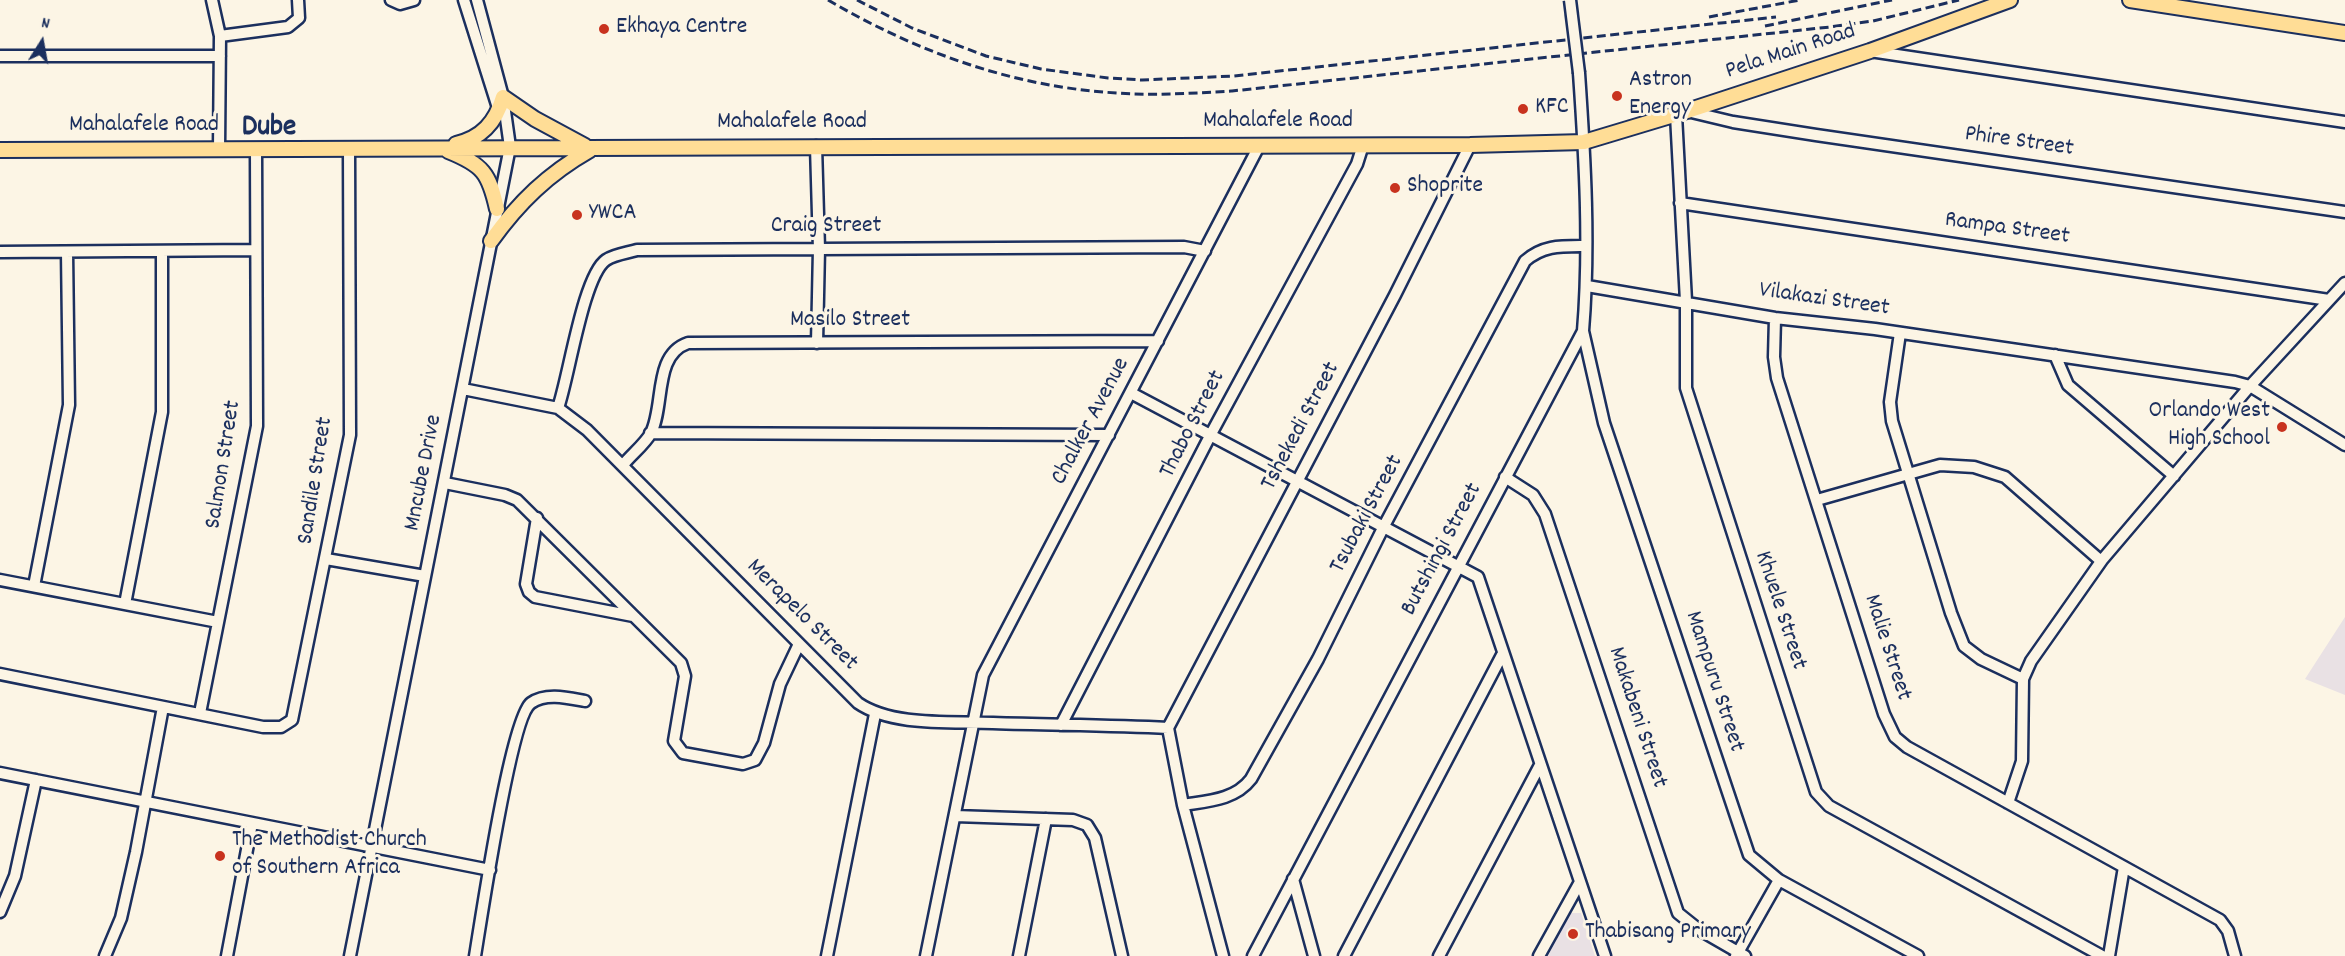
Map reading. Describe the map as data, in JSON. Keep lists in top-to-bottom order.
{
  "streets": {
    "main road": ["Pela Main Road", "Mahalafele Road"],
    "street": [
      "Phire Street",
      "Craig Street",
      "Rampa Street",
      "Vilakazi Street",
      "Masilo Street",
      "Chalker Avenue",
      "Thabo Street",
      "Tshekedi Street",
      "Salmon Street",
      "Mncube Drive",
      "Sandile Street",
      "Tsubaki Street",
      "Butshingi Street",
      "Khuele Street",
      "Merapelo Street",
      "Malie Street",
      "Mampuru Street",
      "Makabeni Street"
    ]
  },
  "crossings": [
    ["Pela Main Road", "Mahalafele Road"],
    ["Pela Main Road", "Phire Street"],
    ["Pela Main Road", "Butshingi Street"],
    ["Pela Main Road", "Khuele Street"],
    ["Mahalafele Road", "Chalker Avenue"],
    ["Mahalafele Road", "Thabo Street"],
    ["Mahalafele Road", "Tshekedi Street"],
    ["Mahalafele Road", "Salmon Street"],
    ["Mahalafele Road", "Mncube Drive"],
    ["Mahalafele Road", "Sandile Street"],
    ["Mahalafele Road", "Butshingi Street"],
    ["Phire Street", "Khuele Street"],
    ["Craig Street", "Chalker Avenue"],
    ["Craig Street", "Merapelo Street"],
    ["Rampa Street", "Khuele Street"],
    ["Vilakazi Street", "Butshingi Street"],
    ["Vilakazi Street", "Khuele Street"],
    ["Vilakazi Street", "Malie Street"],
    ["Masilo Street", "Chalker Avenue"],
    ["Masilo Street", "Merapelo Street"],
    ["Chalker Avenue", "Merapelo Street"],
    ["Thabo Street", "Merapelo Street"],
    ["Tshekedi Street", "Merapelo Street"],
    ["Salmon Street", "Sandile Street"],
    ["Mncube Drive", "Merapelo Street"],
    ["Tsubaki Street", "Butshingi Street"],
    ["Butshingi Street", "Mampuru Street"],
    ["Butshingi Street", "Makabeni Street"]
  ],
  "districts": ["Dube"],
  "places": [
    "Ekhaya Centre",
    "Astron Energy",
    "KFC",
    "Shoprite",
    "YWCA",
    "Orlando West High School",
    "The Methodist Church of Southern Africa",
    "Thabisang Primary"
  ],
  "north": "top"
}
